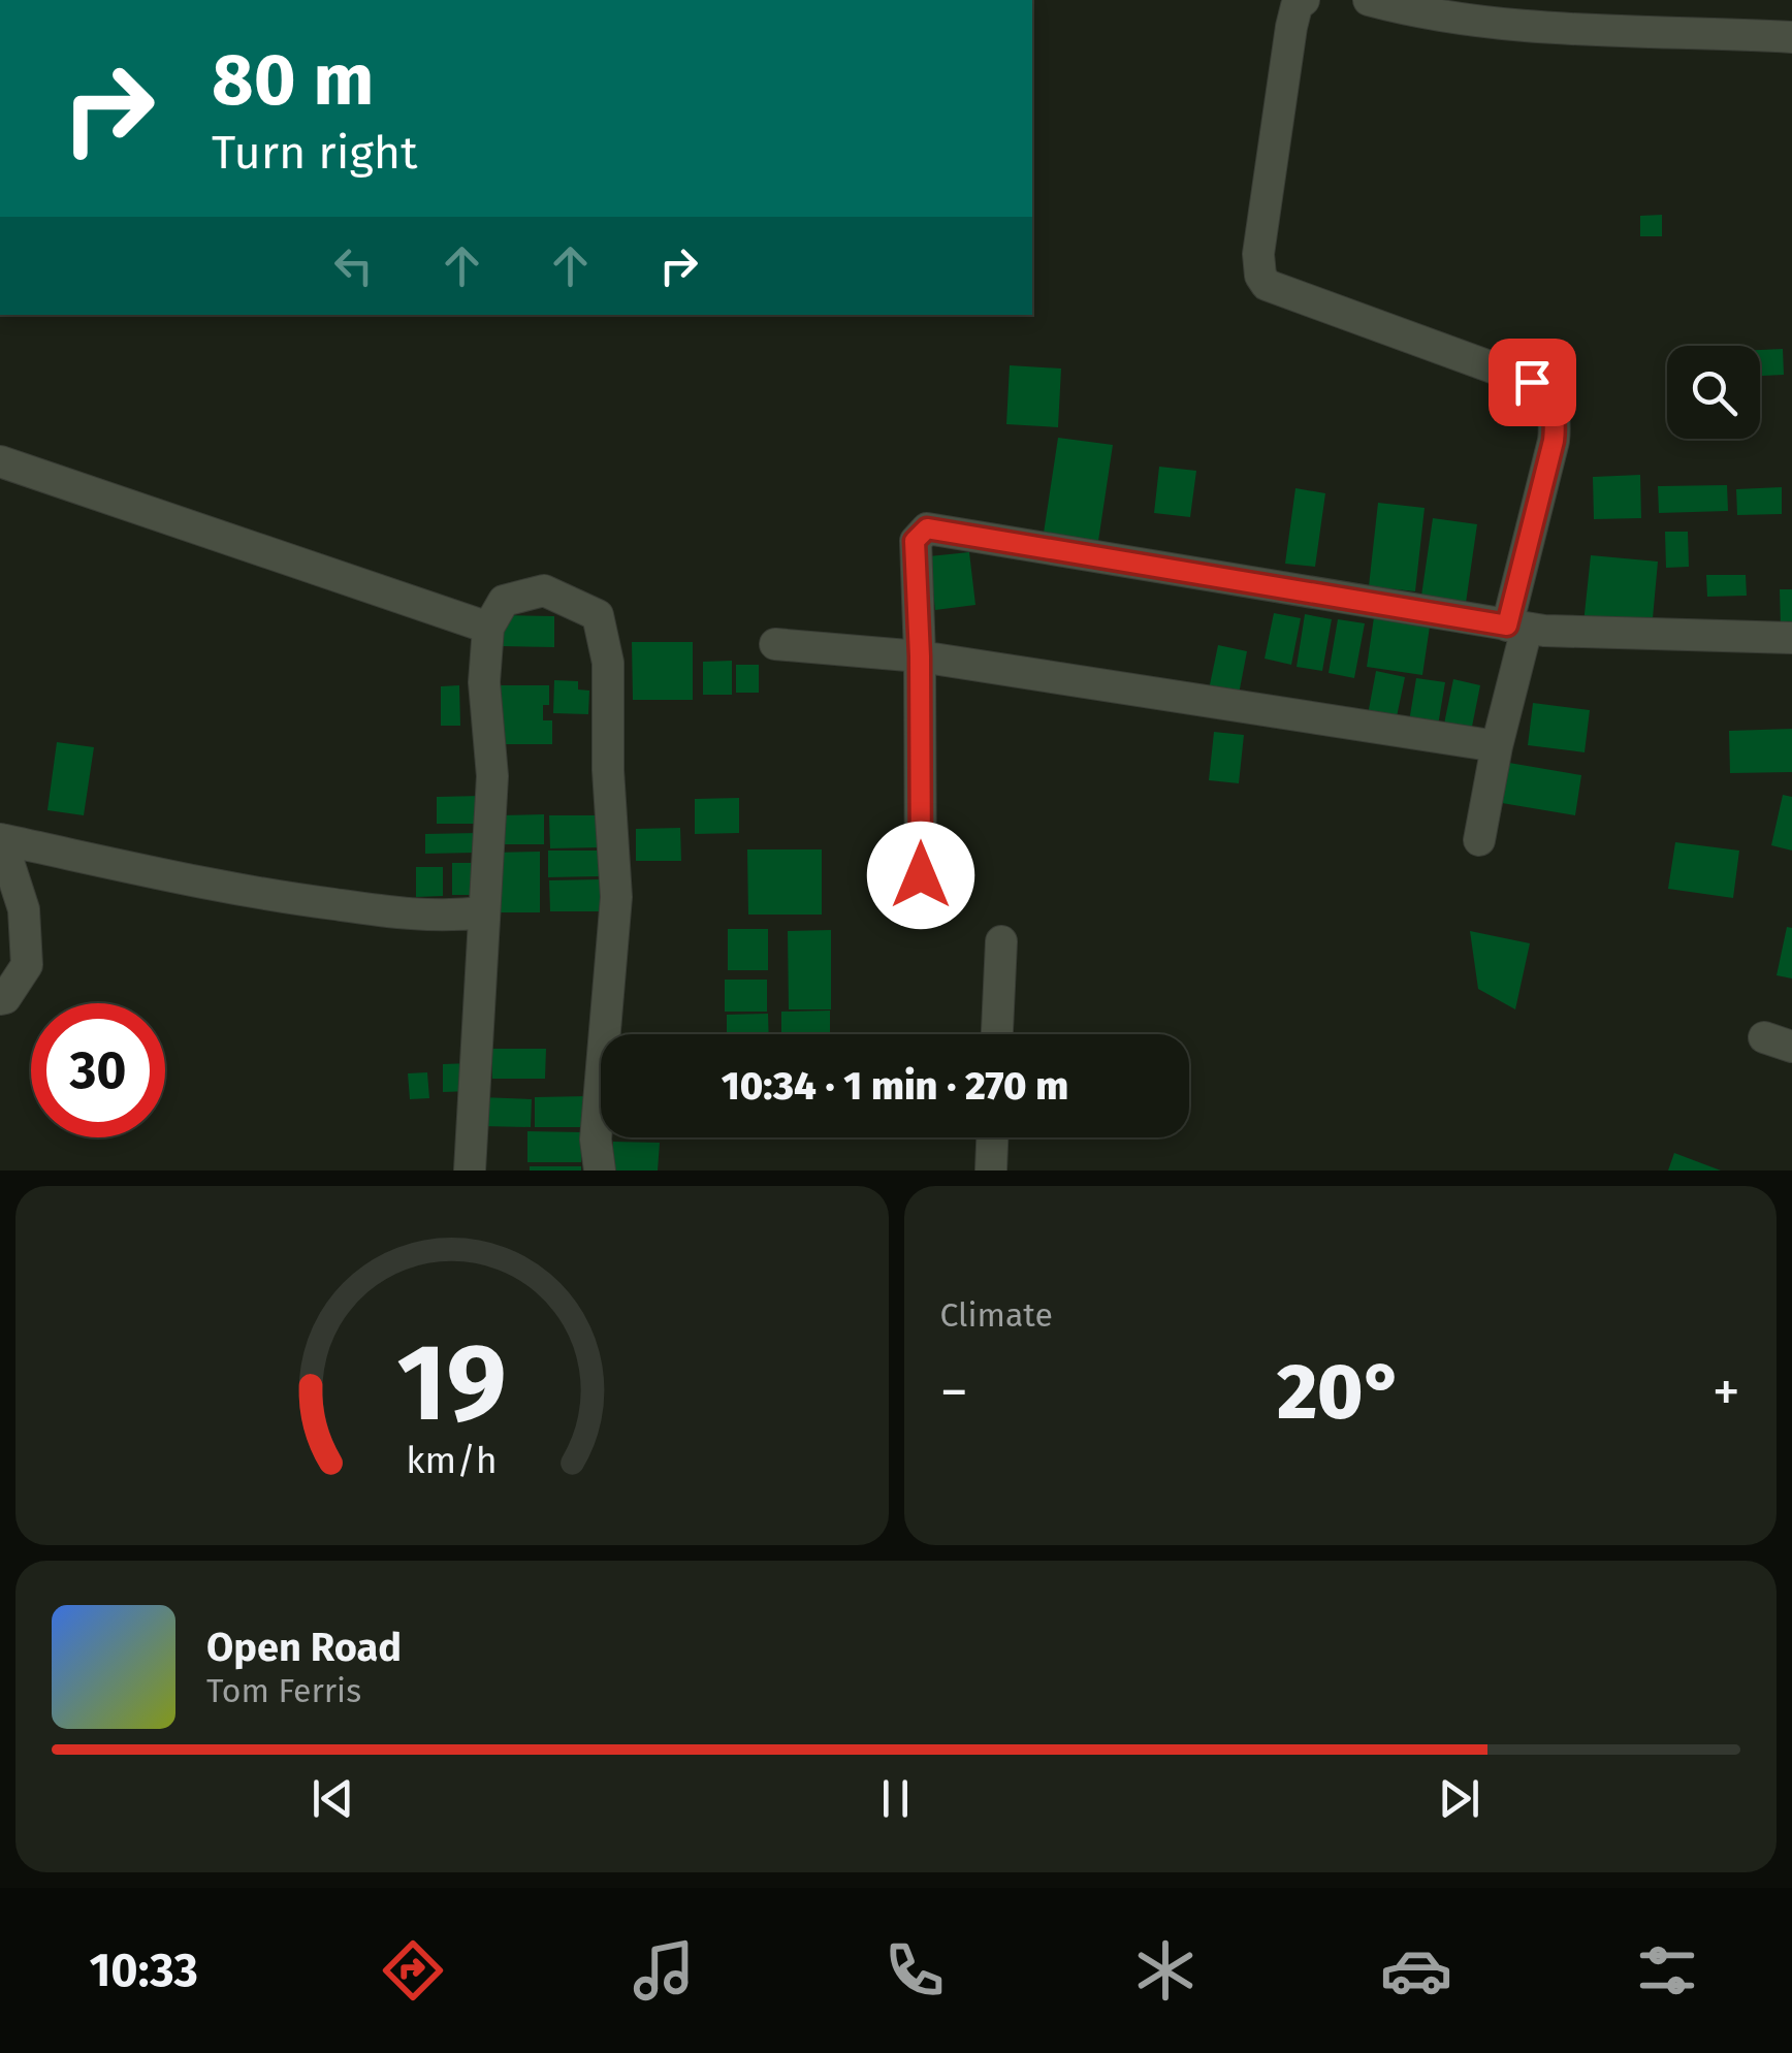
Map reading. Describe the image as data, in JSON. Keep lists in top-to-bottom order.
{
  "page": {
    "turn": ["80 m", "Turn right"],
    "limit": "30",
    "trip": "10:34 · 1 min · 270 m",
    "tile": "Climate",
    "heat": ["−", "20°", "+"],
    "song": ["Open Road", "Tom Ferris"],
    "tabs": "10:33",
    "gauge": ["19", "km/h"]
  }
}
